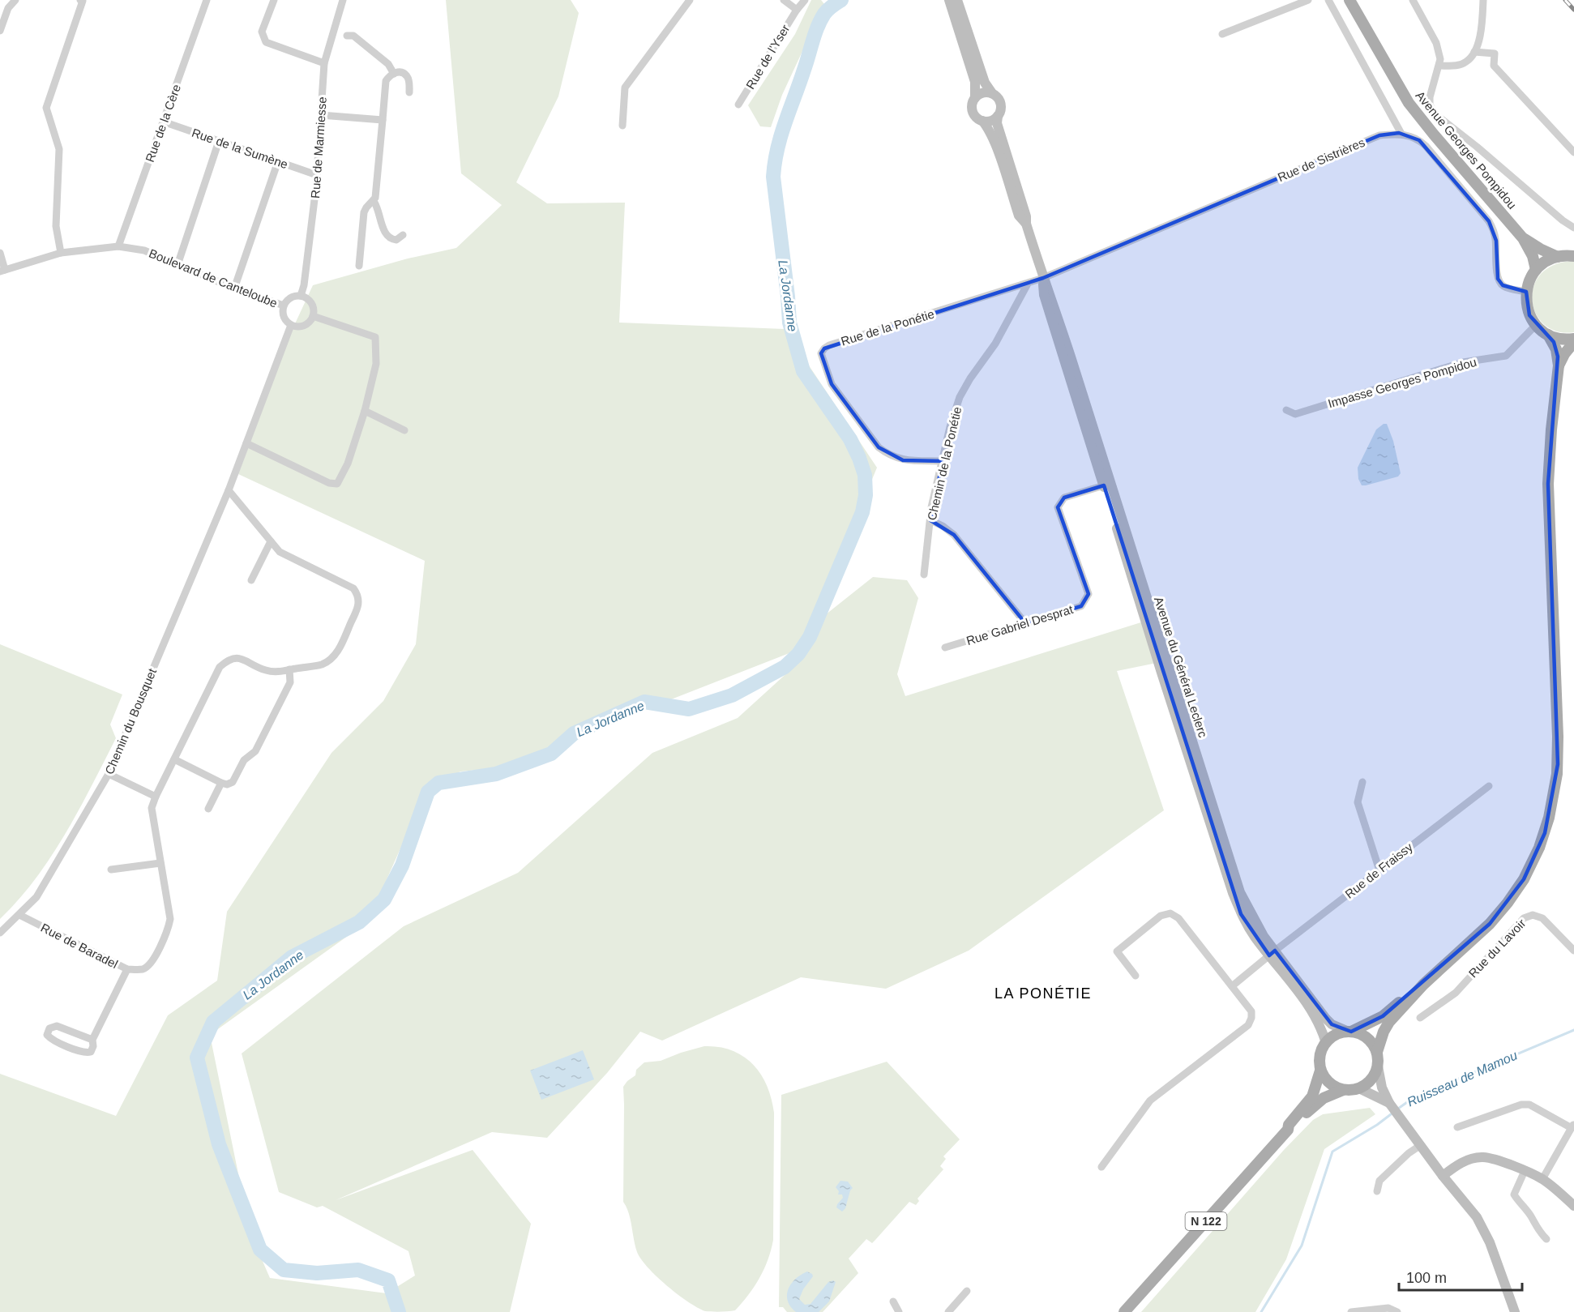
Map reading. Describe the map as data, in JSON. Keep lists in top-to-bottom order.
{
  "streets": {
    "main road": ["Avenue Georges Pompidou", "N 122"],
    "street": [
      "Rue de l'Yser",
      "Rue de la Cère",
      "Rue de Marmiesse",
      "Rue de la Sumène",
      "Rue de Sistrières",
      "Boulevard de Canteloube",
      "Rue de la Ponétie",
      "Impasse Georges Pompidou",
      "Chemin de la Ponétie",
      "Rue Gabriel Desprat",
      "Avenue du Général Leclerc",
      "Chemin du Bousquet",
      "Rue de Fraissy",
      "Rue de Baradel",
      "Rue du Lavoir"
    ]
  },
  "crossings": [
    ["Rue de la Cère", "Rue de la Sumène"],
    ["Rue de la Cère", "Boulevard de Canteloube"],
    ["Rue de Marmiesse", "Rue de la Sumène"],
    ["Rue de Marmiesse", "Boulevard de Canteloube"],
    ["Rue de Sistrières", "Rue de la Ponétie"],
    ["Rue de Sistrières", "Avenue du Général Leclerc"],
    ["Rue de la Ponétie", "Chemin de la Ponétie"],
    ["Rue de la Ponétie", "Avenue du Général Leclerc"],
    ["Rue Gabriel Desprat", "Avenue du Général Leclerc"],
    ["Avenue du Général Leclerc", "Rue de Fraissy"],
    ["Avenue du Général Leclerc", "N 122"],
    ["Chemin du Bousquet", "Rue de Baradel"]
  ],
  "districts": ["LA PONÉTIE"],
  "water": ["La Jordanne", "Ruisseau de Mamou"],
  "scale_bar": "100 m"
}
